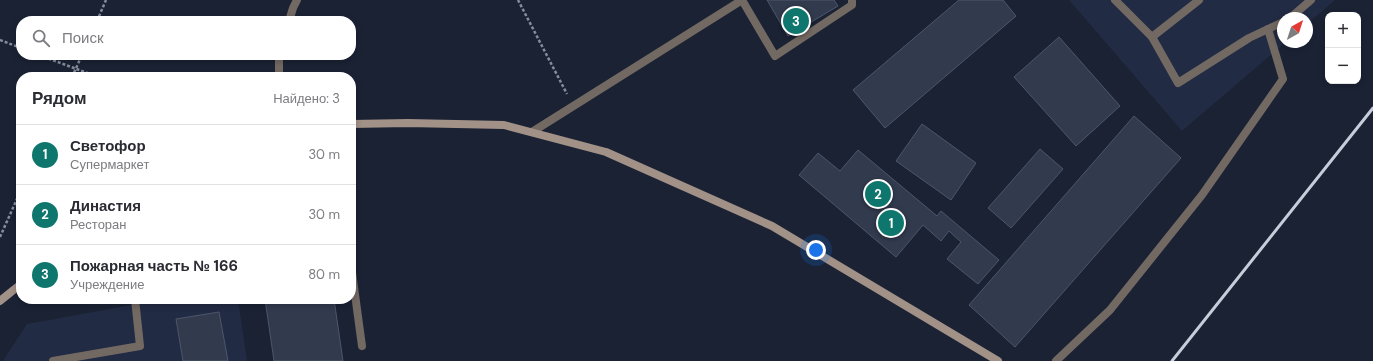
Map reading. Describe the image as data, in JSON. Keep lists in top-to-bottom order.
{
  "north": "top right",
  "page": {
    "pins": ["3", "2", "1"],
    "map_buttons": ["+", "−"],
    "search": "Поиск",
    "heading": ["Рядом", "Найдено: 3"],
    "list": [
      {
        "mark": "1",
        "name": "Светофор",
        "note": "Супермаркет",
        "value": "30 m"
      },
      {
        "mark": "2",
        "name": "Династия",
        "note": "Ресторан",
        "value": "30 m"
      },
      {
        "mark": "3",
        "name": "Пожарная часть № 166",
        "note": "Учреждение",
        "value": "80 m"
      }
    ]
  }
}
